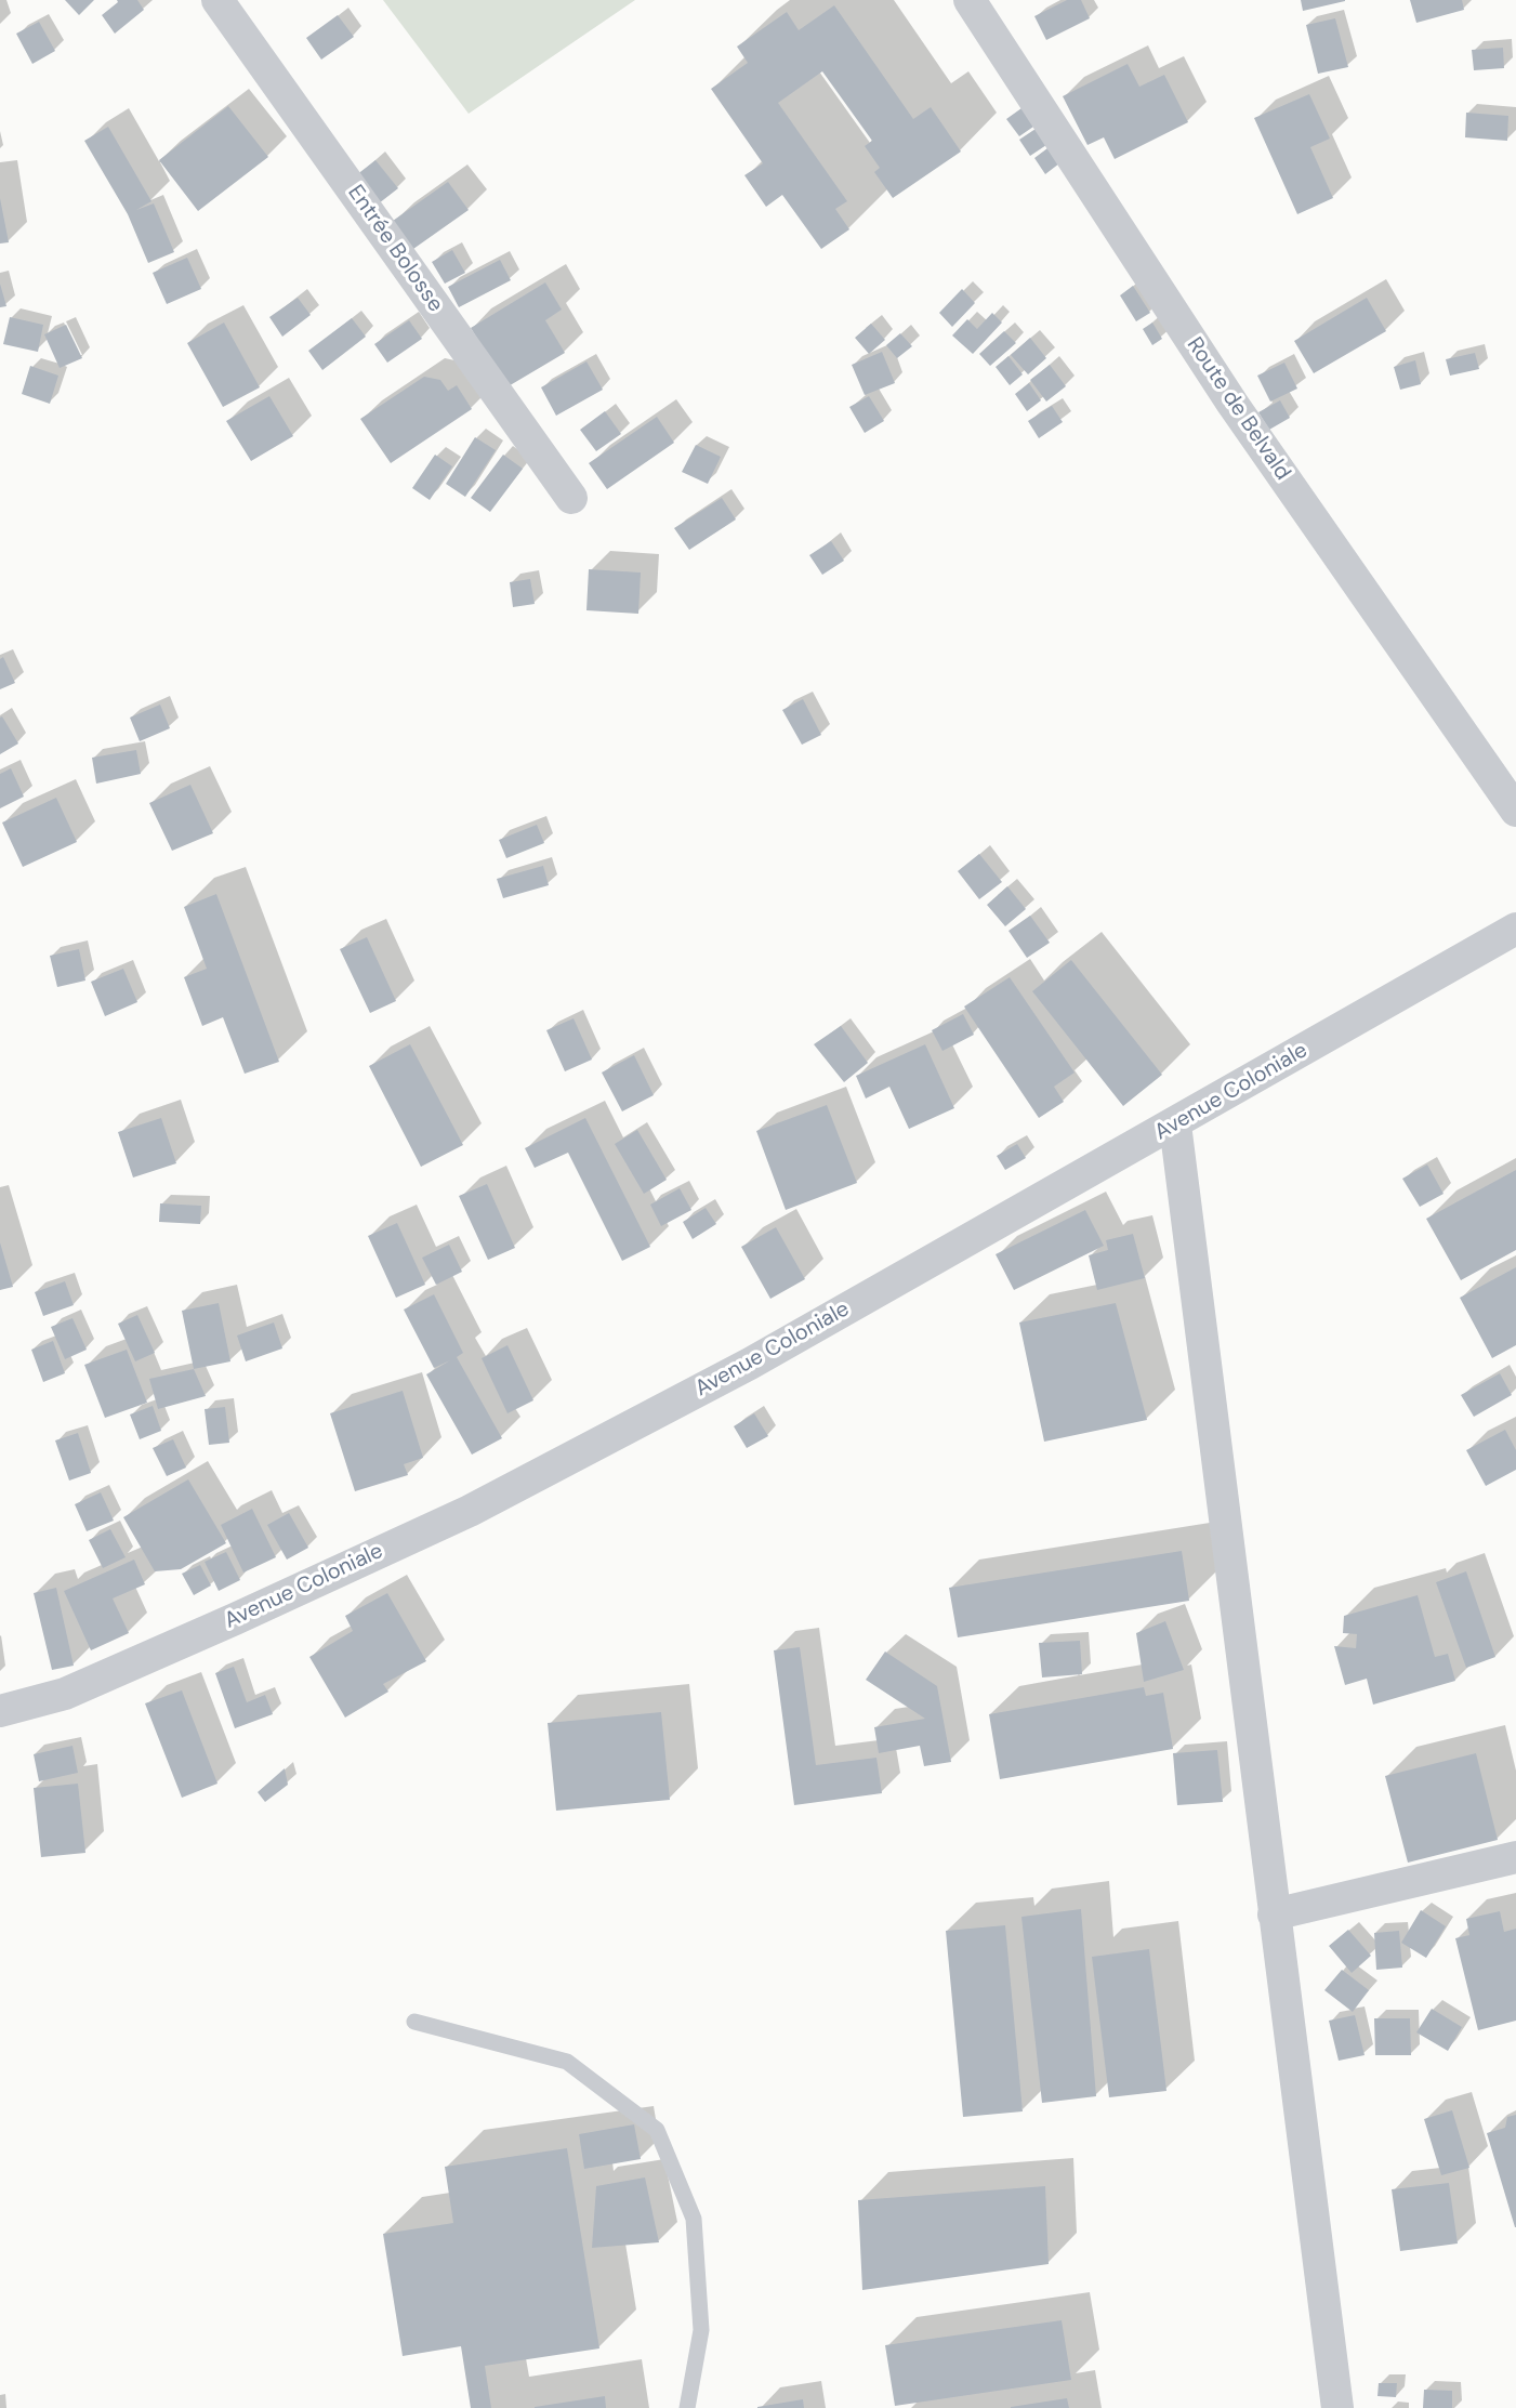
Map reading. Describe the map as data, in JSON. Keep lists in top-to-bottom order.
{
  "streets": {
    "street": ["Entrée Bolosse", "Route de Belvald", "Avenue Coloniale"]
  }
}
